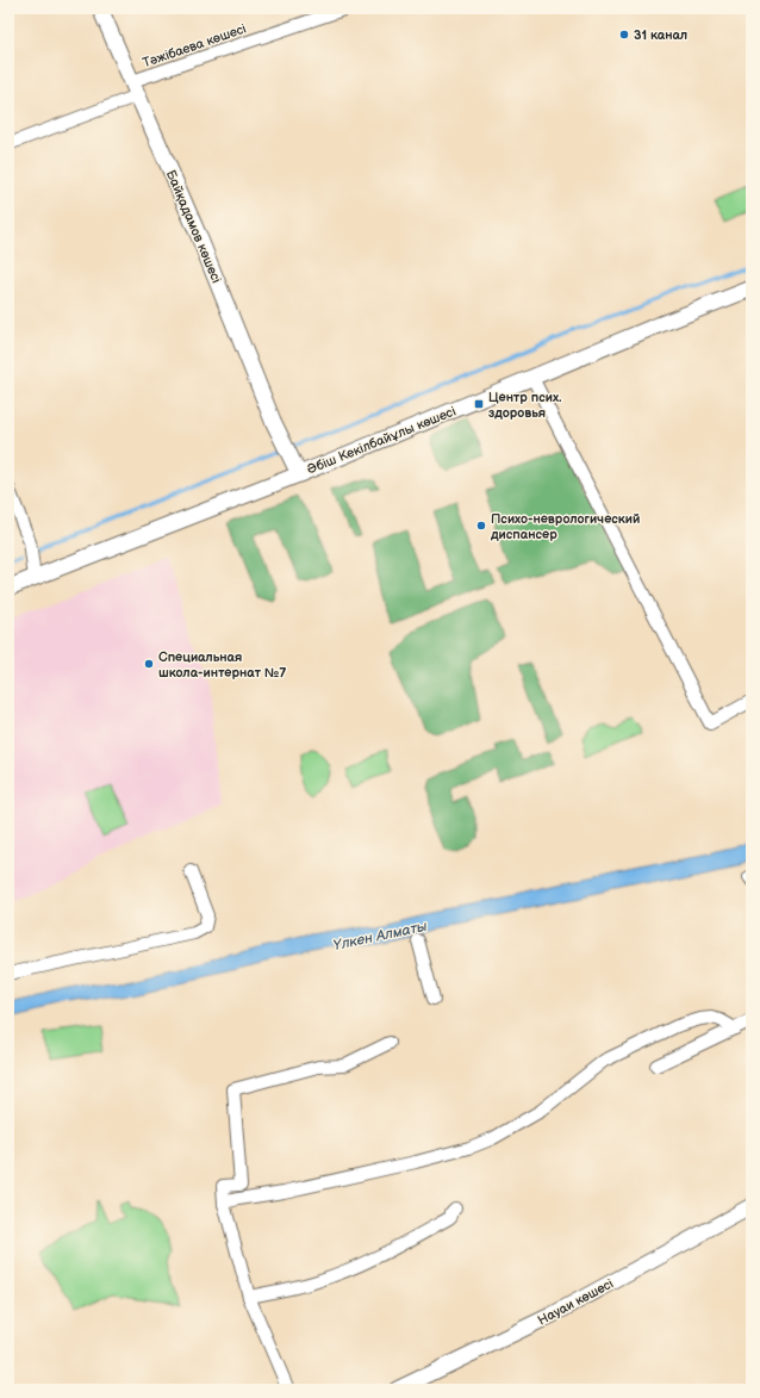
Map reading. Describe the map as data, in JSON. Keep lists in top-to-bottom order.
{
  "streets": {
    "street": [
      "Тәжібаева көшесі",
      "Байқадамов көшесі",
      "Әбіш Кекілбайұлы көшесі",
      "Науаи көшесі"
    ]
  },
  "crossings": [
    ["Тәжібаева көшесі", "Байқадамов көшесі"],
    ["Байқадамов көшесі", "Әбіш Кекілбайұлы көшесі"]
  ],
  "water": ["Үлкен Алматы"],
  "places": {
    "other": ["31 канал", "Психо-неврологический диспансер", "Специальная школа-интернат №7"],
    "transit": ["Центр псих. здоровья"]
  }
}
